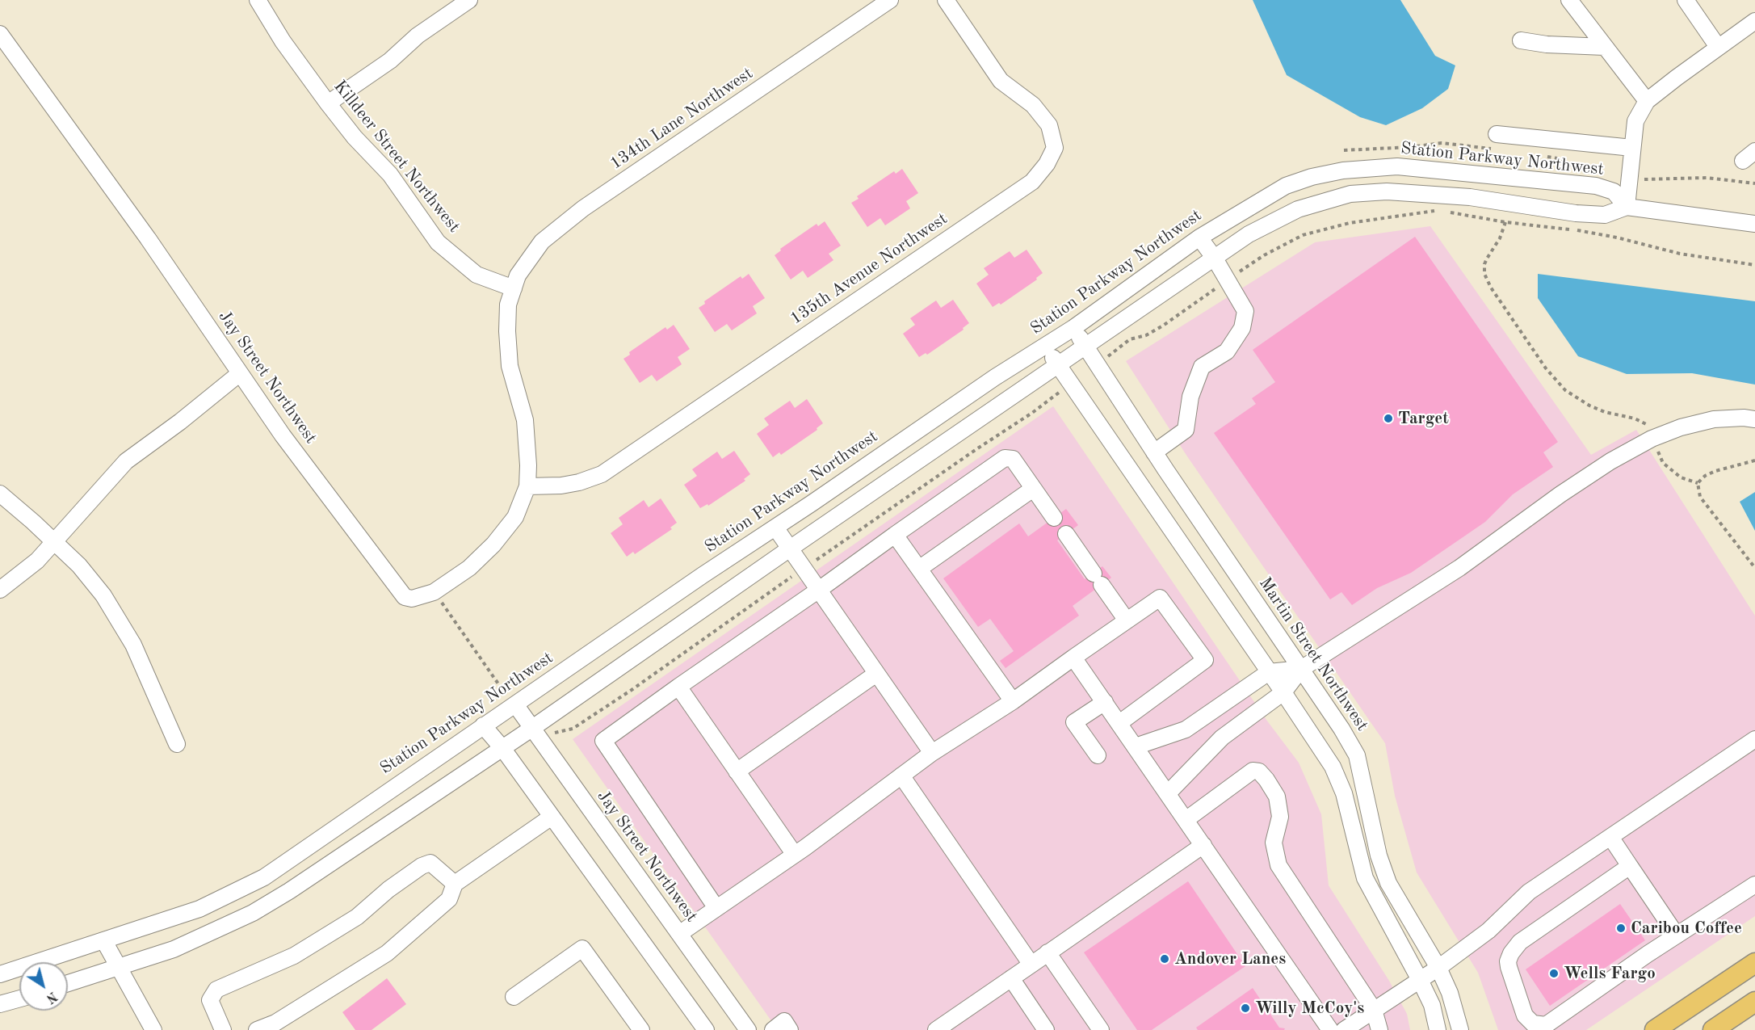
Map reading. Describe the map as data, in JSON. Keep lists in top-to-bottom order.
{
  "streets": {
    "street": [
      "134th Lane Northwest",
      "Killdeer Street Northwest",
      "Station Parkway Northwest",
      "135th Avenue Northwest",
      "Jay Street Northwest",
      "Martin Street Northwest"
    ]
  },
  "crossings": [
    ["134th Lane Northwest", "Killdeer Street Northwest"],
    ["Station Parkway Northwest", "Jay Street Northwest"],
    ["Station Parkway Northwest", "Martin Street Northwest"],
    ["135th Avenue Northwest", "Jay Street Northwest"]
  ],
  "places": [
    "Target",
    "Caribou Coffee",
    "Andover Lanes",
    "Wells Fargo",
    "Willy McCoy's"
  ],
  "north": "bottom right"
}
